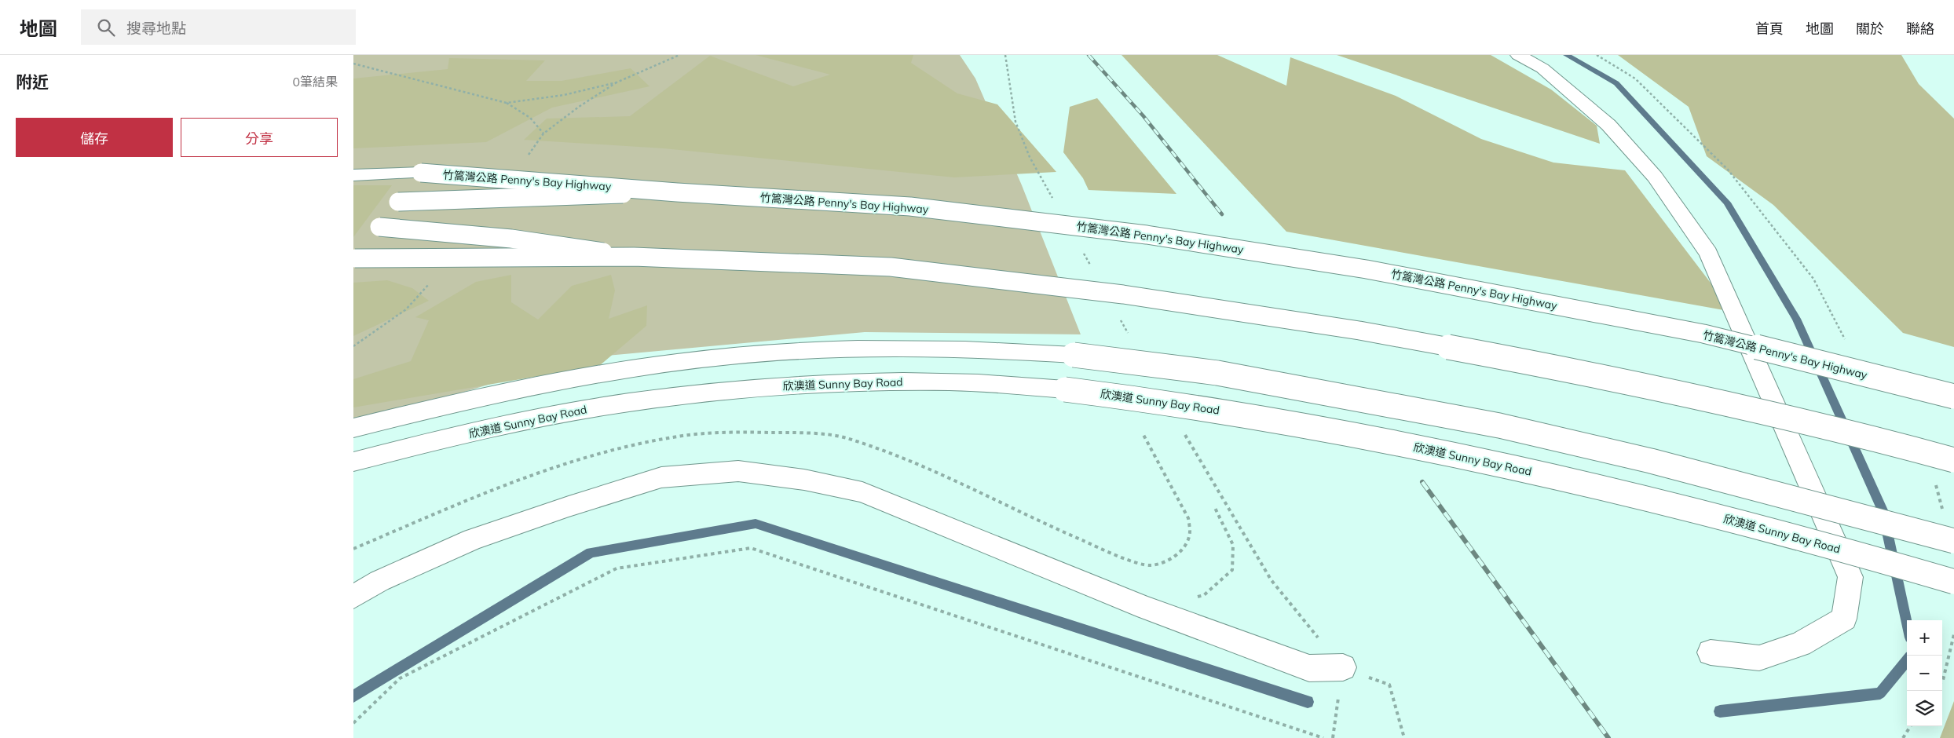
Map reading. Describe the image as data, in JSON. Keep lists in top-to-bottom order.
{
  "streets": {
    "main road": ["竹篙灣公路 Penny's Bay Highway", "欣澳道 Sunny Bay Road"]
  },
  "page": {
    "header": "地圖",
    "search": "搜尋地點",
    "nav": [
      "首頁",
      "地圖",
      "關於",
      "聯絡"
    ],
    "heading": ["附近", "0筆結果"],
    "buttons": ["儲存", "分享"],
    "map_buttons": ["+", "−"]
  }
}
